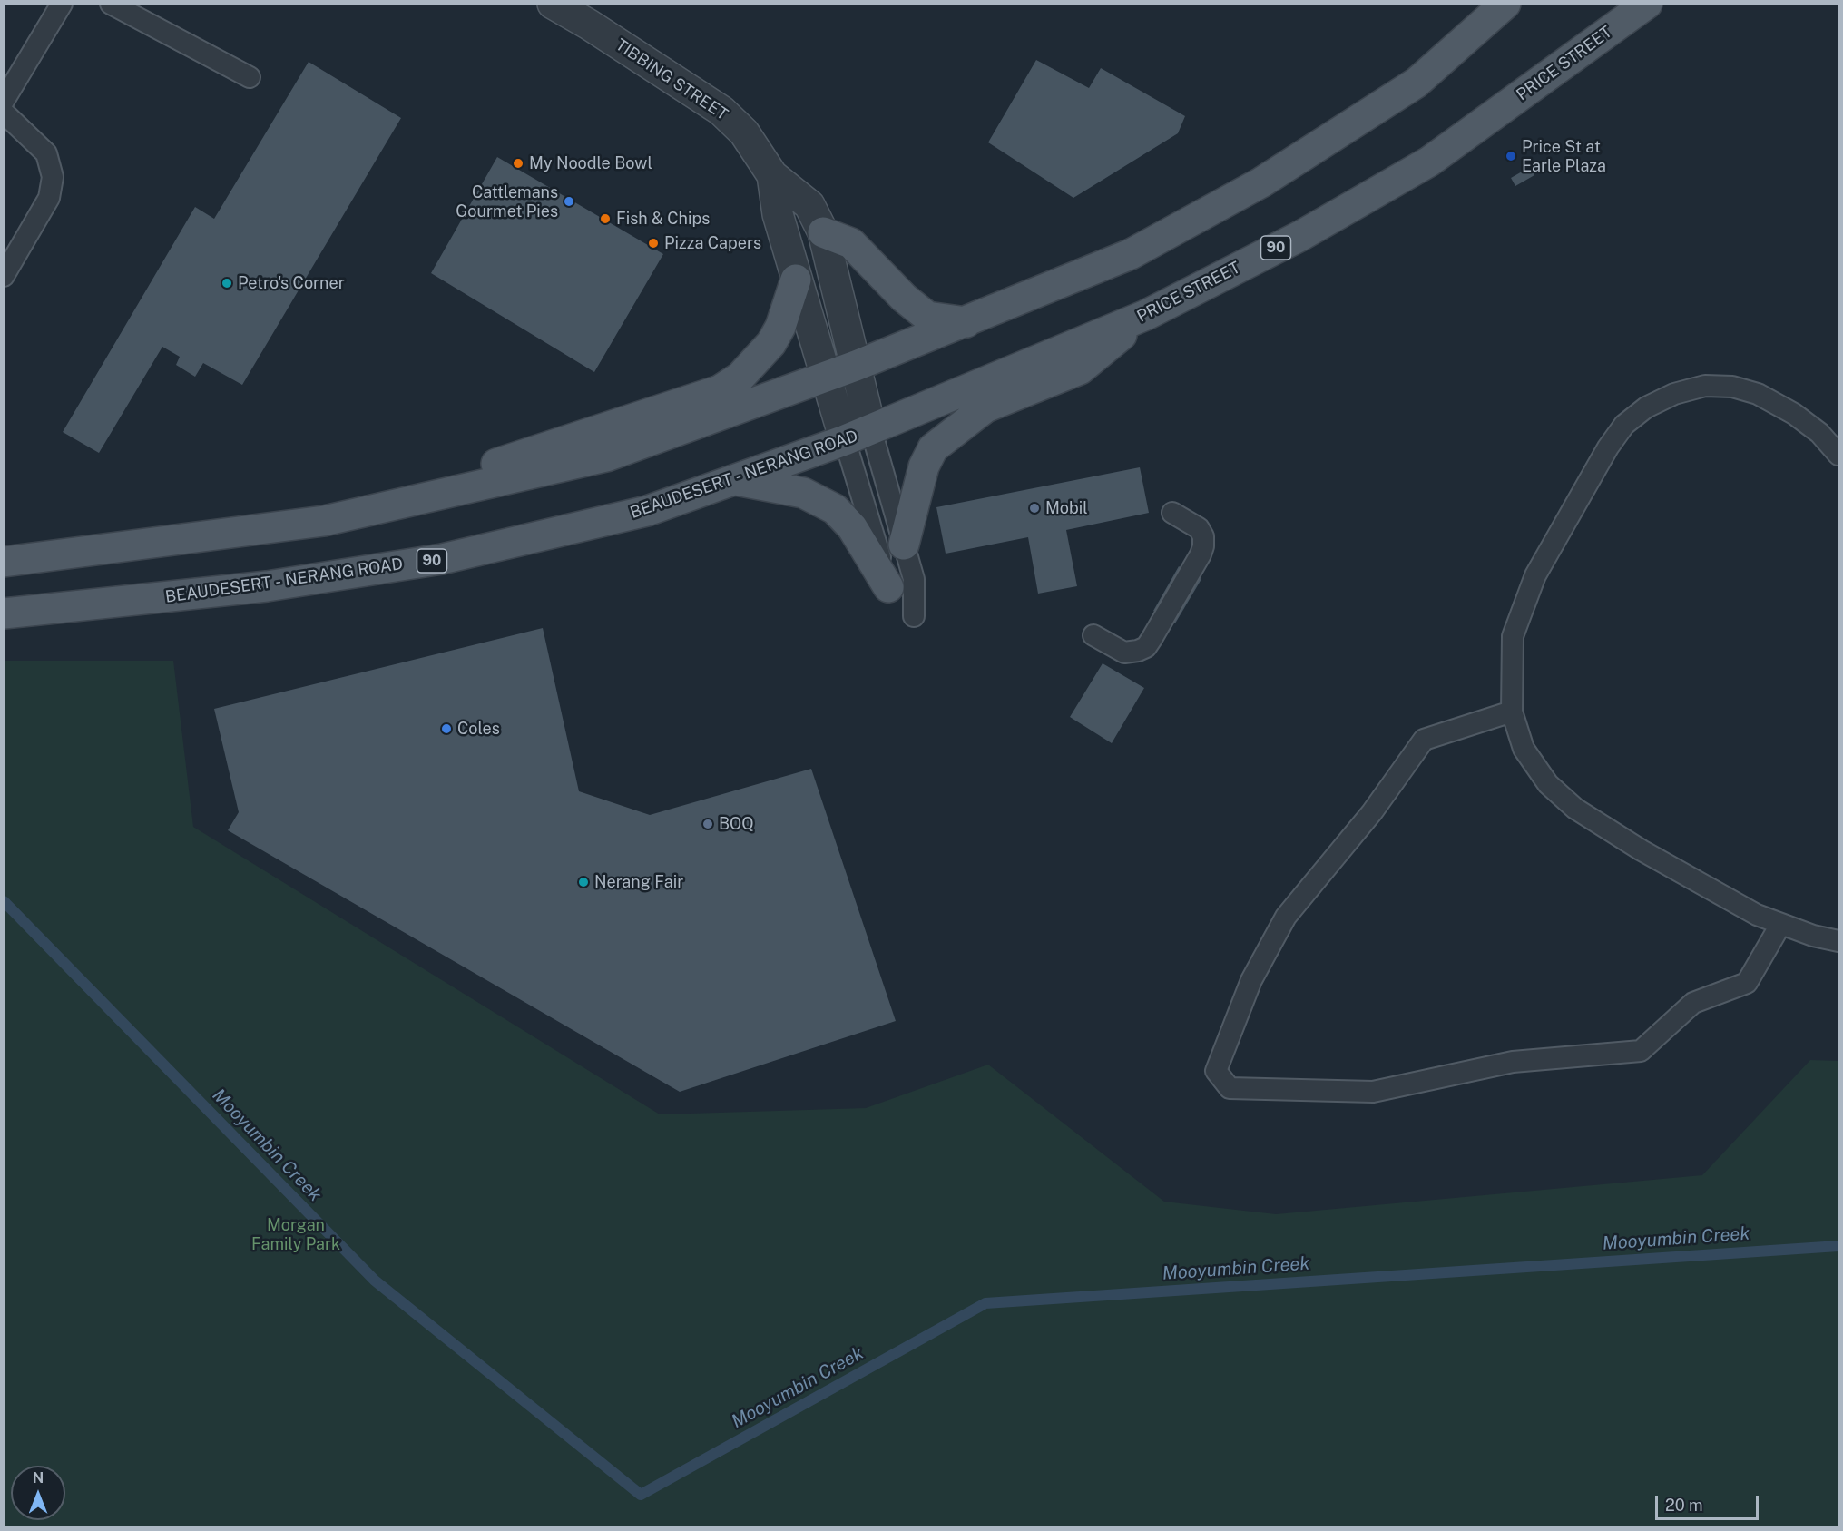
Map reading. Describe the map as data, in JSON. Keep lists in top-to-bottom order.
{
  "streets": {
    "main road": ["PRICE STREET", "90", "BEAUDESERT - NERANG ROAD"],
    "street": ["TIBBING STREET"]
  },
  "crossings": [
    ["PRICE STREET", "TIBBING STREET"],
    ["PRICE STREET", "BEAUDESERT - NERANG ROAD"],
    ["TIBBING STREET", "BEAUDESERT - NERANG ROAD"]
  ],
  "water": ["Mooyumbin Creek"],
  "parks": ["Morgan Family Park"],
  "places": [
    "Price St at Earle Plaza",
    "My Noodle Bowl",
    "Cattlemans Gourmet Pies",
    "Fish & Chips",
    "Pizza Capers",
    "Petro's Corner",
    "Mobil",
    "Coles",
    "BOQ",
    "Nerang Fair"
  ],
  "scale_bar": "20 m",
  "north": "top"
}
